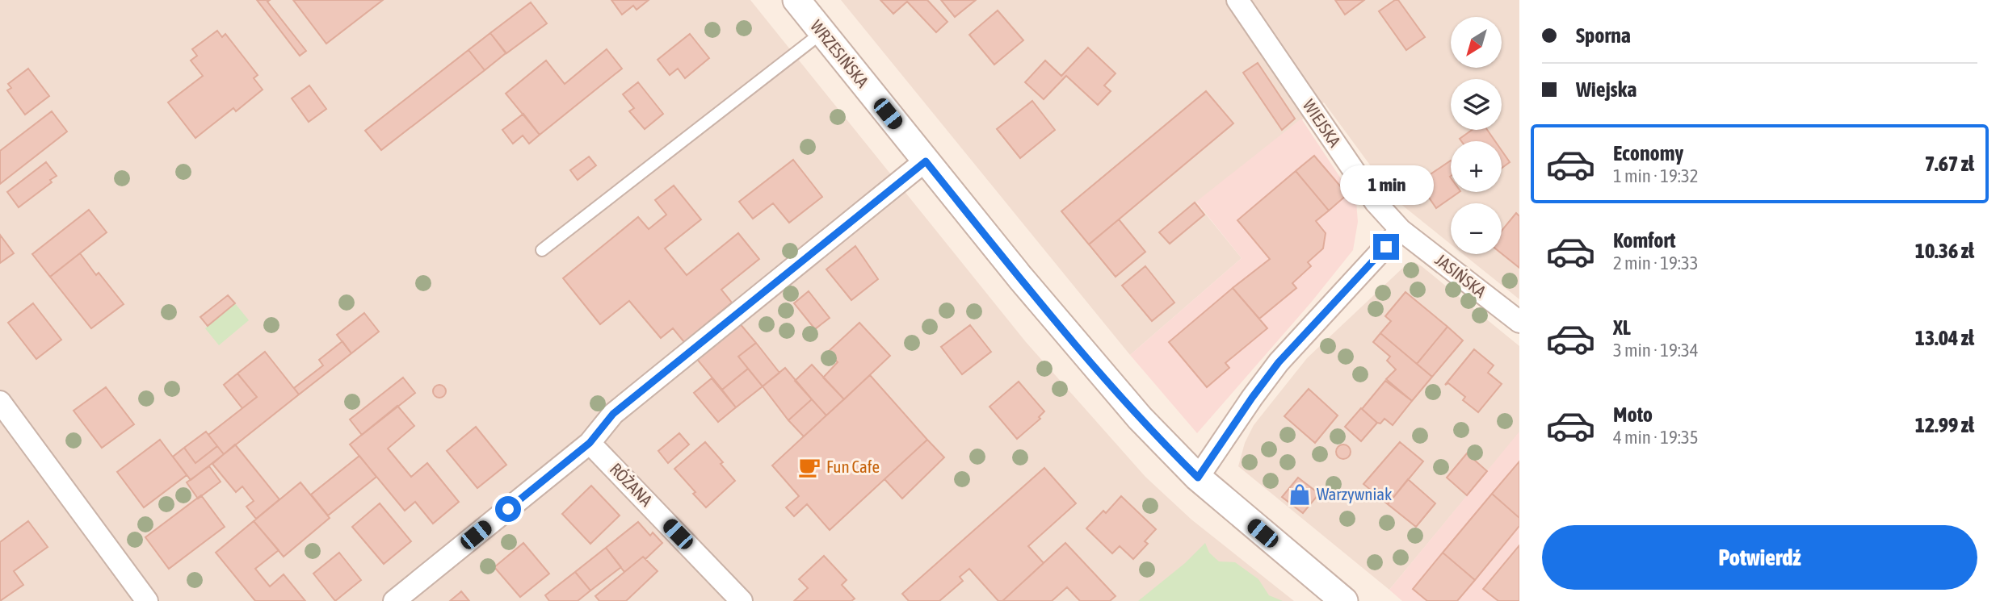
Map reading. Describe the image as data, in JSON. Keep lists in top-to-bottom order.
{
  "streets": {
    "street": [
      "WRZESIŃSKA",
      "WIEJSKA",
      "JASIŃSKA",
      "RÓŻANA"
    ]
  },
  "crossings": [
    ["WIEJSKA", "JASIŃSKA"]
  ],
  "places": {
    "cafe": ["Fun Cafe"],
    "shop": ["Warzywniak"]
  },
  "north": "bottom left",
  "page": {
    "banner": ["Sporna", "Wiejska"],
    "map_buttons": ["+", "−"],
    "list": [
      {
        "name": "Economy",
        "note": "1 min · 19:32",
        "value": "7.67 zł"
      },
      {
        "name": "Komfort",
        "note": "2 min · 19:33",
        "value": "10.36 zł"
      },
      {
        "name": "XL",
        "note": "3 min · 19:34",
        "value": "13.04 zł"
      },
      {
        "name": "Moto",
        "note": "4 min · 19:35",
        "value": "12.99 zł"
      }
    ],
    "bubble": "1 min",
    "buttons": "Potwierdź"
  }
}
